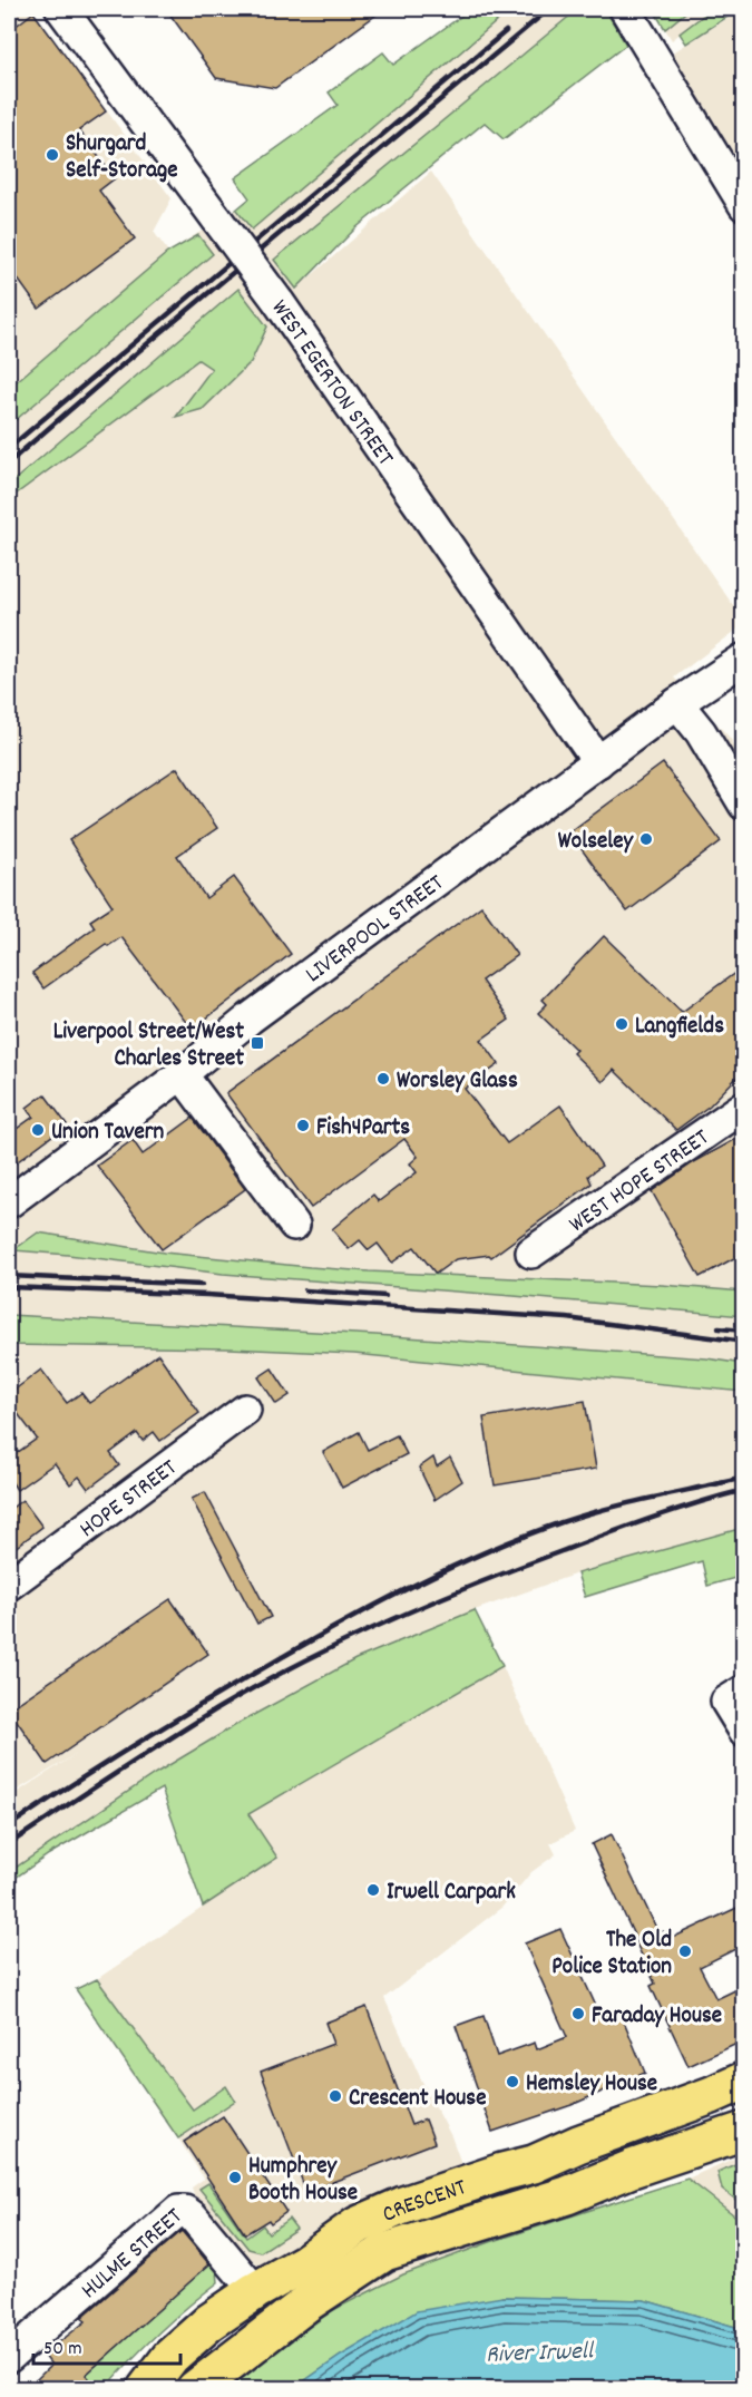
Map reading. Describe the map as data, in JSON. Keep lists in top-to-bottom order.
{
  "streets": {
    "highway": ["CRESCENT"],
    "street": [
      "WEST EGERTON STREET",
      "LIVERPOOL STREET",
      "WEST HOPE STREET",
      "HOPE STREET",
      "HULME STREET"
    ]
  },
  "crossings": [
    ["WEST EGERTON STREET", "LIVERPOOL STREET"],
    ["CRESCENT", "HULME STREET"]
  ],
  "water": ["River Irwell"],
  "places": {
    "other": [
      "Shurgard Self-Storage",
      "Wolseley",
      "Langfields",
      "Worsley Glass",
      "Fish4Parts",
      "Union Tavern",
      "Irwell Carpark",
      "The Old Police Station",
      "Faraday House",
      "Hemsley House",
      "Crescent House",
      "Humphrey Booth House"
    ],
    "transit": ["Liverpool Street/West Charles Street"]
  },
  "scale_bar": "50 m"
}
